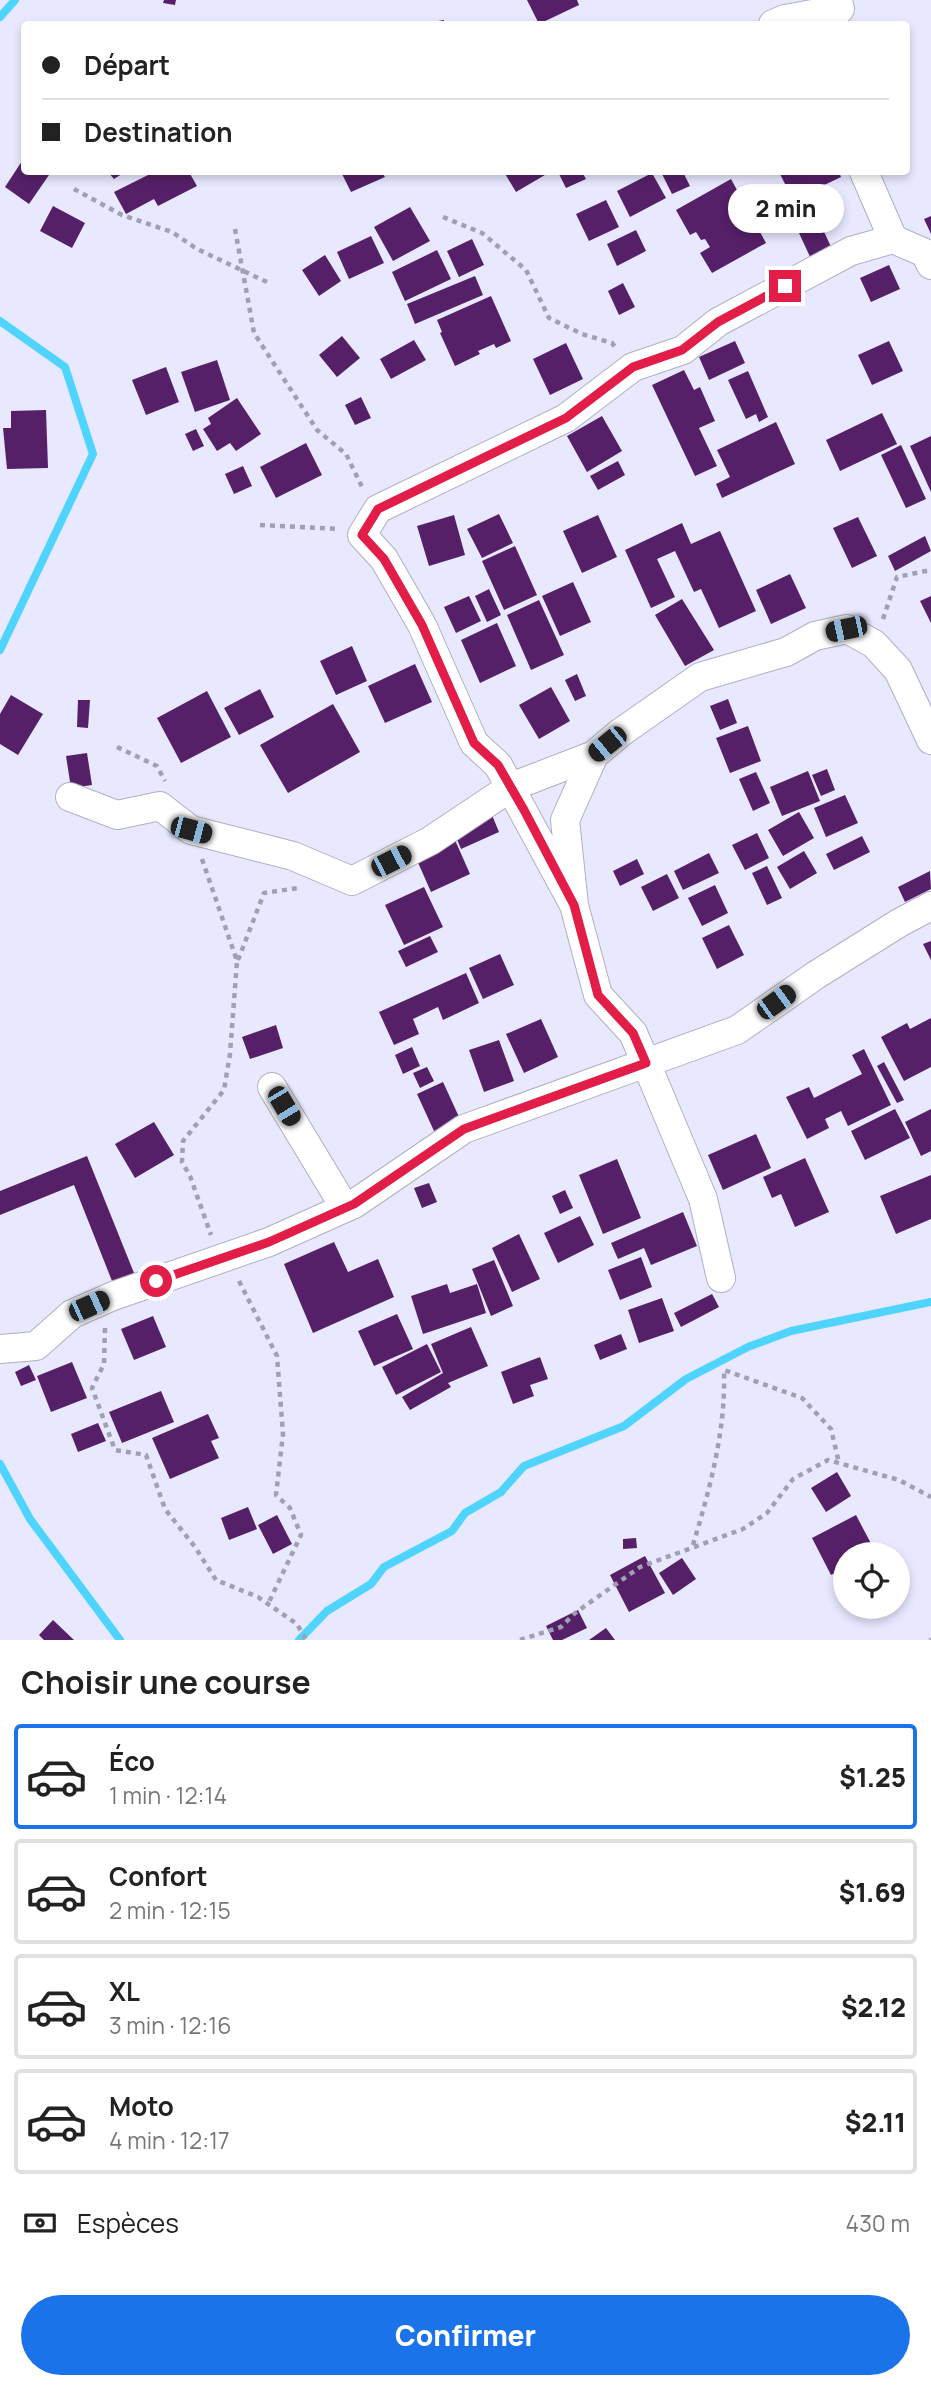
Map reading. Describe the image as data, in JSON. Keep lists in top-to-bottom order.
{
  "page": {
    "banner": ["Départ", "Destination"],
    "bubble": "2 min",
    "heading": "Choisir une course",
    "list": [
      {
        "name": "Éco",
        "note": "1 min · 12:14",
        "value": "$1.25"
      },
      {
        "name": "Confort",
        "note": "2 min · 12:15",
        "value": "$1.69"
      },
      {
        "name": "XL",
        "note": "3 min · 12:16",
        "value": "$2.12"
      },
      {
        "name": "Moto",
        "note": "4 min · 12:17",
        "value": "$2.11"
      }
    ],
    "pay": ["Espèces", "430 m"],
    "buttons": "Confirmer"
  }
}
